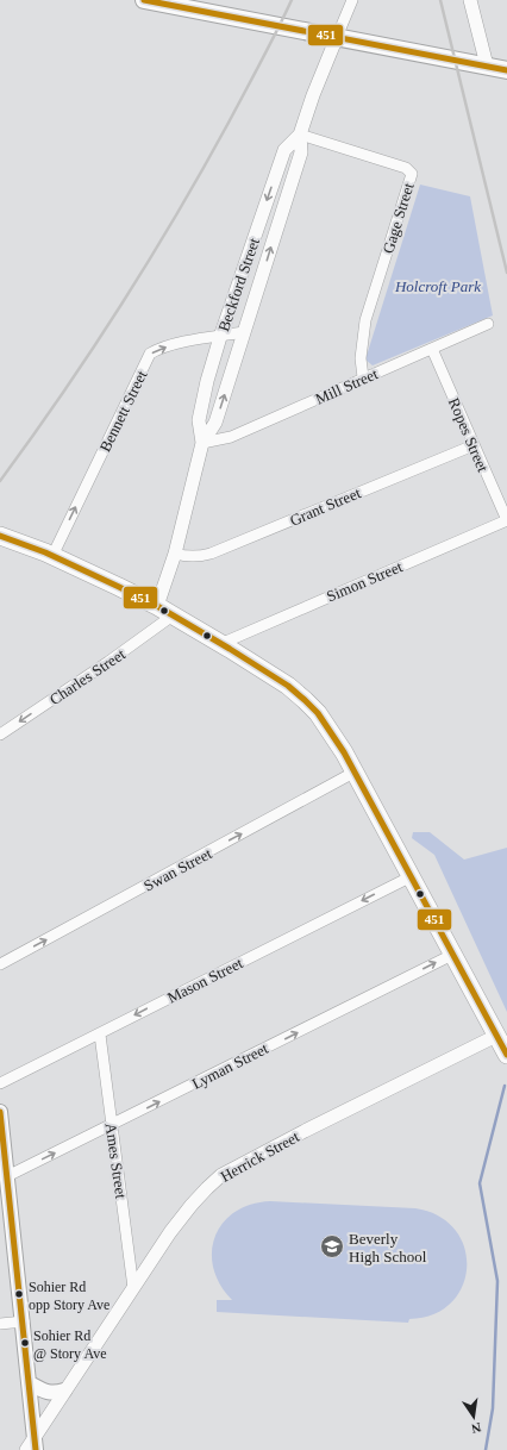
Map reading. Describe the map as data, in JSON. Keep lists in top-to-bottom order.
{
  "streets": {
    "street": [
      "Gage Street",
      "Beckford Street",
      "Mill Street",
      "Bennett Street",
      "Ropes Street",
      "Grant Street",
      "Simon Street",
      "Charles Street",
      "Swan Street",
      "Mason Street",
      "Lyman Street",
      "Herrick Street",
      "Ames Street"
    ]
  },
  "crossings": [
    ["Gage Street", "Beckford Street"],
    ["Gage Street", "Mill Street"],
    ["Beckford Street", "Mill Street"],
    ["Beckford Street", "Bennett Street"],
    ["Beckford Street", "Grant Street"],
    ["Mill Street", "Ropes Street"],
    ["Ropes Street", "Grant Street"],
    ["Ropes Street", "Simon Street"],
    ["Mason Street", "Ames Street"],
    ["Lyman Street", "Ames Street"],
    ["Herrick Street", "Ames Street"]
  ],
  "one_way": [
    "Bennett Street",
    "Charles Street",
    "Swan Street",
    "Mason Street",
    "Lyman Street"
  ],
  "parks": ["Holcroft Park"],
  "places": {
    "school or university": ["Beverly High School"],
    "other": ["Sohier Rd opp Story Ave", "Sohier Rd @ Story Ave"]
  },
  "lines": ["transit line 451"],
  "north": "bottom"
}
